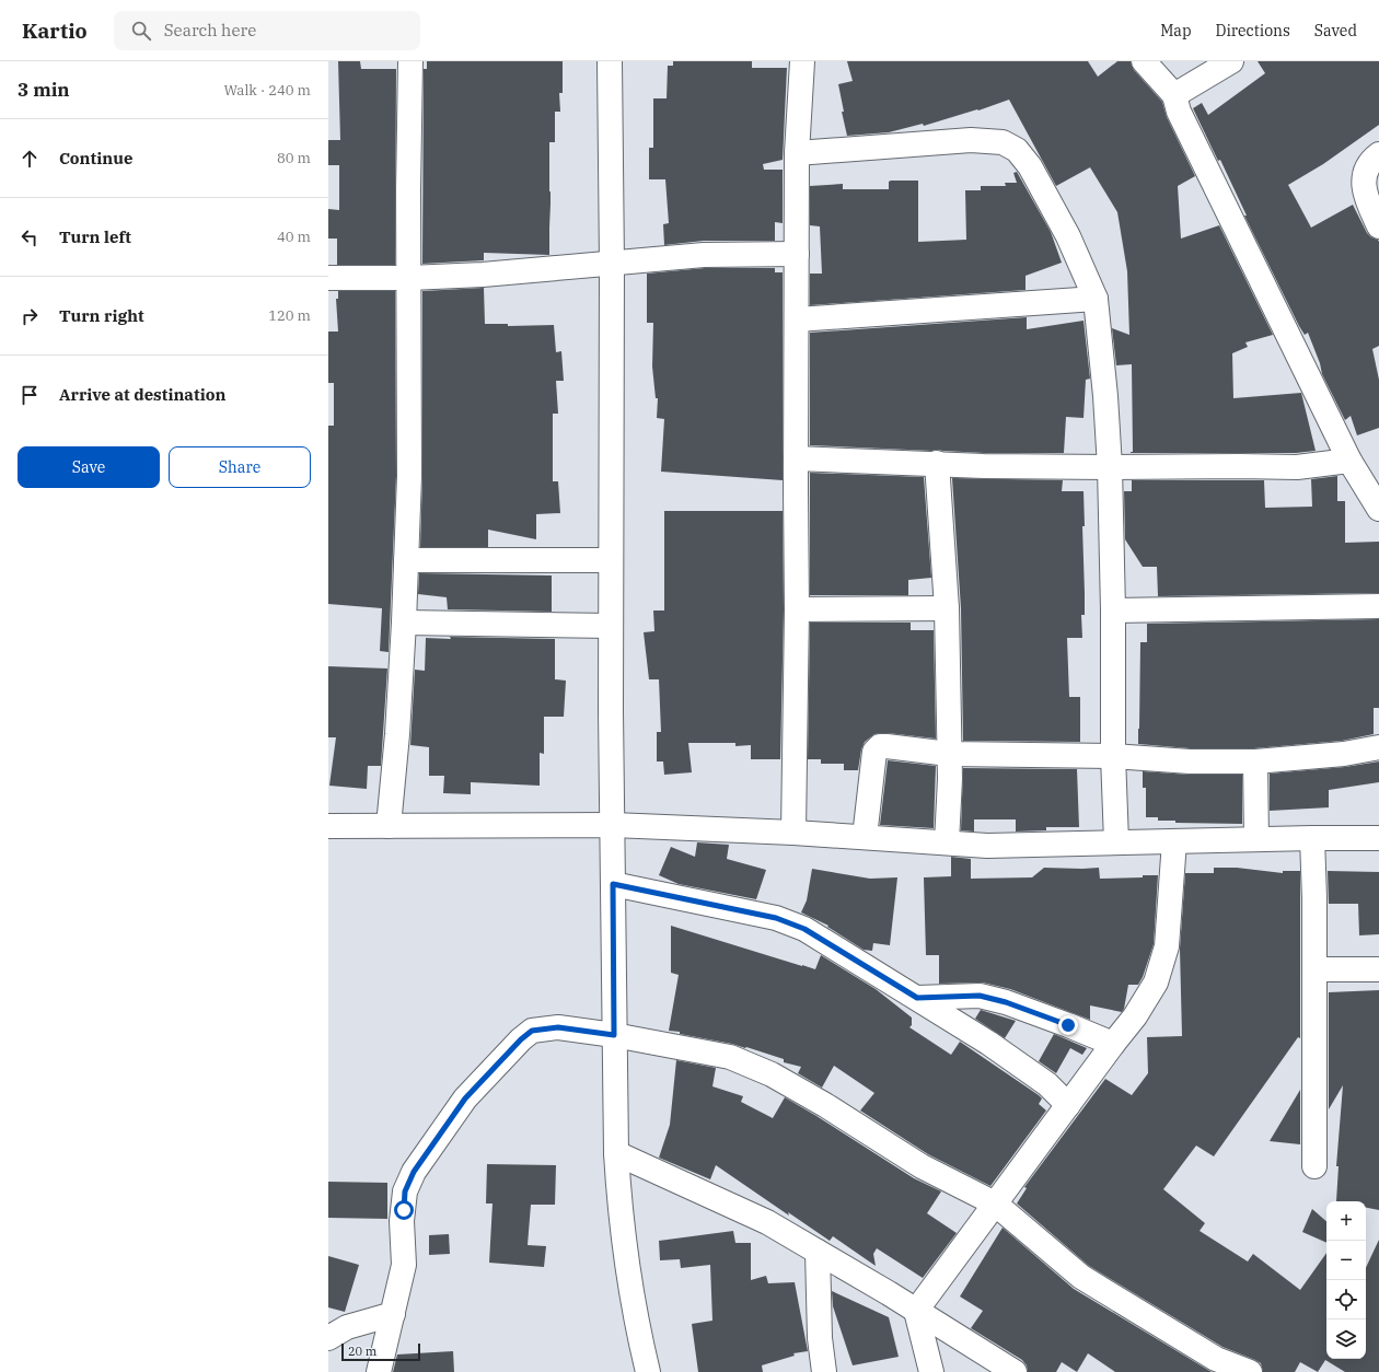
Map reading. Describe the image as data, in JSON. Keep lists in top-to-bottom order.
{
  "scale_bar": "20 m",
  "page": {
    "header": "Kartio",
    "search": "Search here",
    "nav": ["Map", "Directions", "Saved"],
    "heading": ["3 min", "Walk · 240 m"],
    "list": [
      ["Continue", "80 m"],
      ["Turn left", "40 m"],
      ["Turn right", "120 m"],
      "Arrive at destination"
    ],
    "buttons": ["Save", "Share"],
    "map_buttons": ["+", "−"],
    "scale": "20 m"
  }
}
